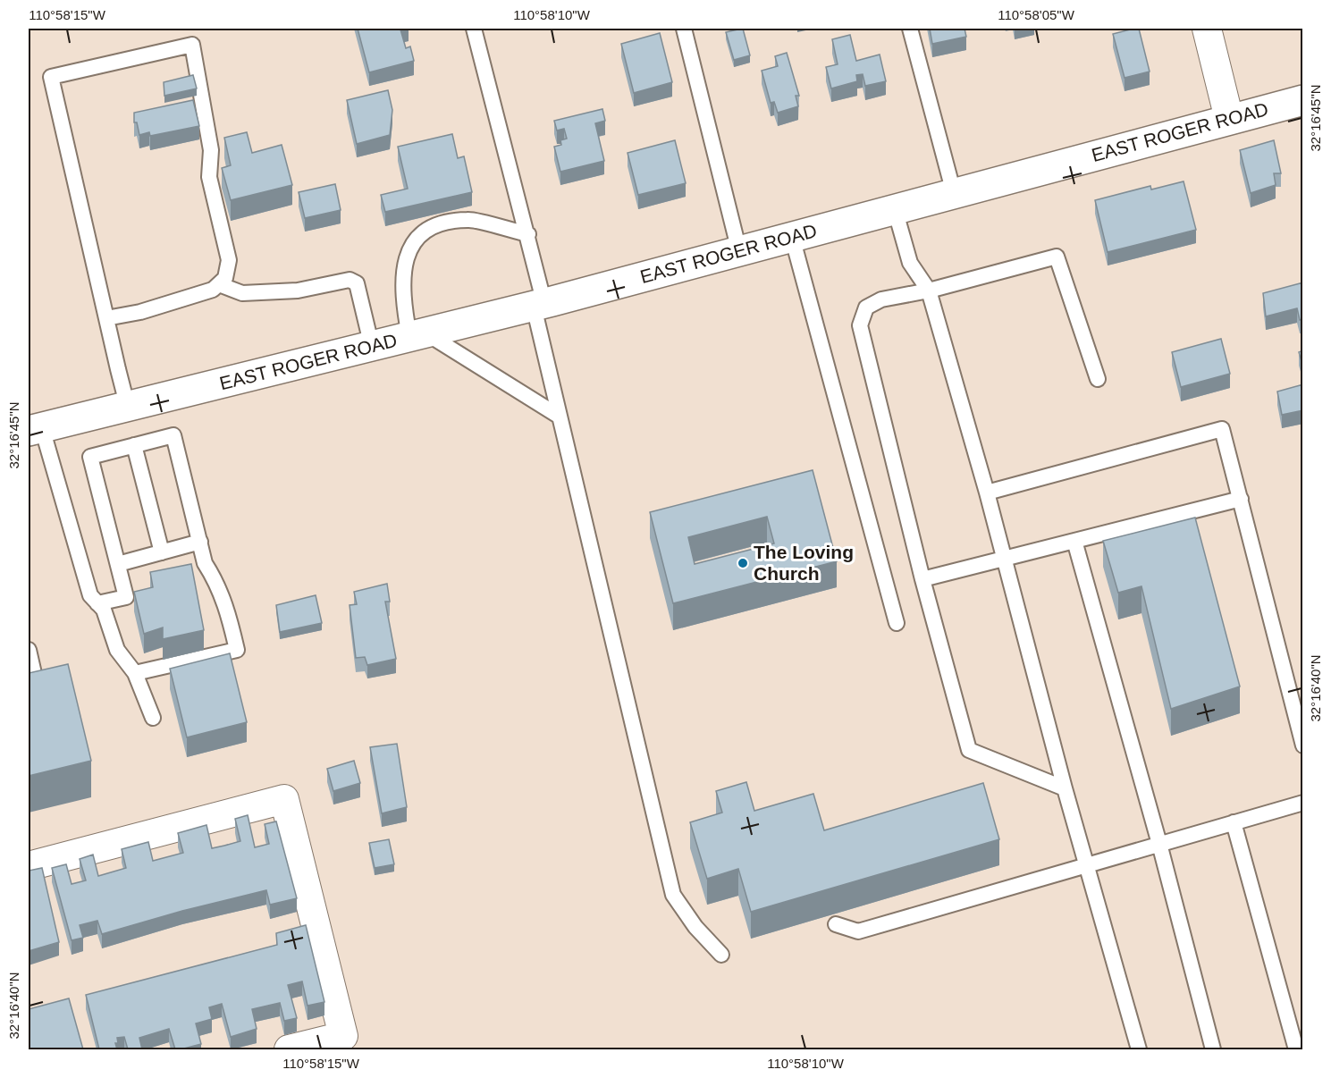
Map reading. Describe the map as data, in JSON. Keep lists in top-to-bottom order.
{
  "streets": {
    "street": ["EAST ROGER ROAD"]
  },
  "places": ["The Loving Church"],
  "coordinates": [
    "110°58'15\"W",
    "110°58'10\"W",
    "110°58'05\"W",
    "32°16'45\"N",
    "32°16'40\"N"
  ]
}
